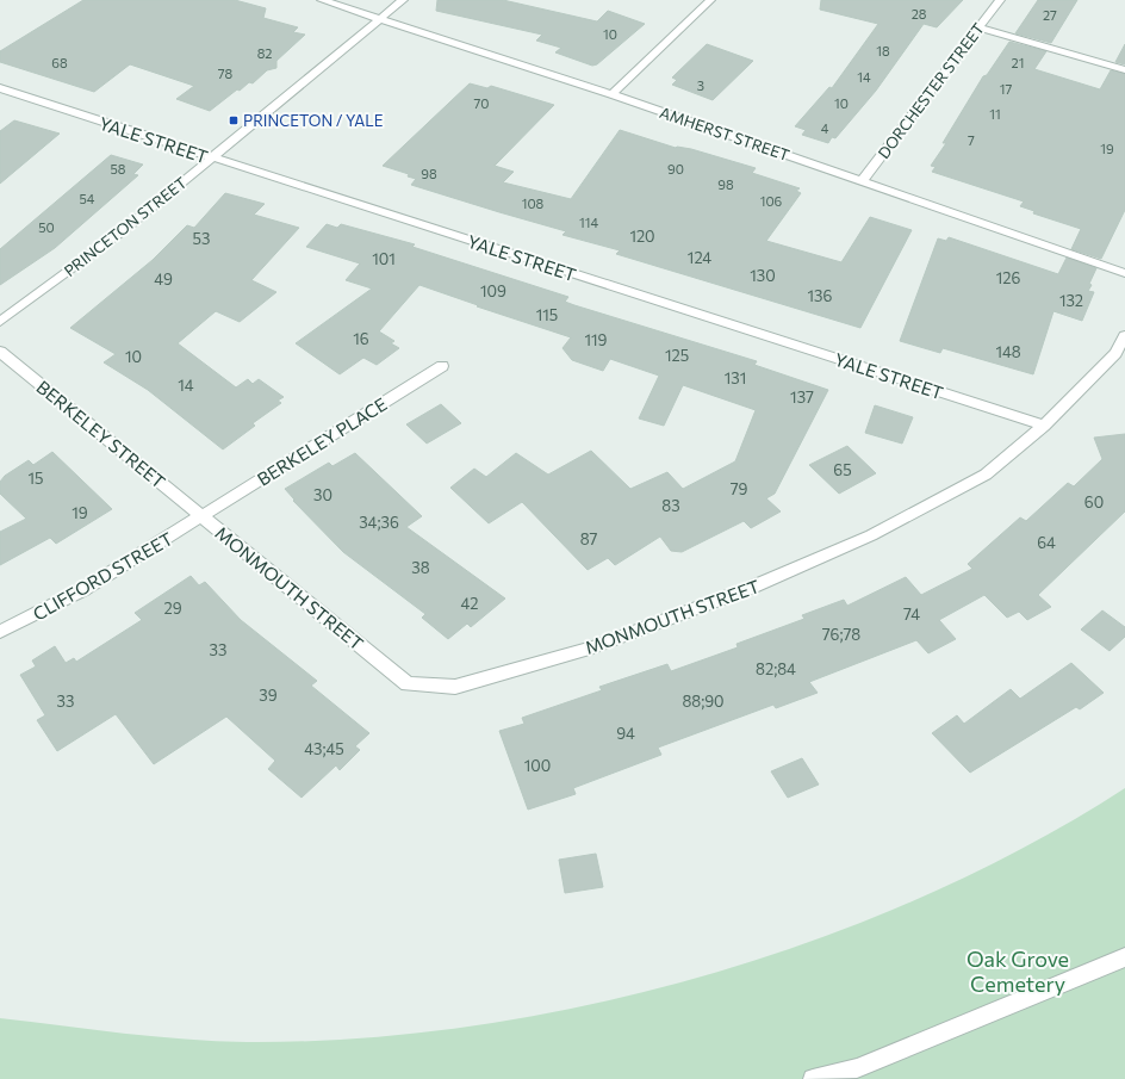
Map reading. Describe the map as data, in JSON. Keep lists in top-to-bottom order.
{
  "streets": {
    "street": [
      "DORCHESTER STREET",
      "AMHERST STREET",
      "YALE STREET",
      "PRINCETON STREET",
      "BERKELEY STREET",
      "BERKELEY PLACE",
      "CLIFFORD STREET",
      "MONMOUTH STREET"
    ]
  },
  "crossings": [
    ["DORCHESTER STREET", "AMHERST STREET"],
    ["AMHERST STREET", "PRINCETON STREET"],
    ["YALE STREET", "PRINCETON STREET"],
    ["YALE STREET", "MONMOUTH STREET"],
    ["BERKELEY STREET", "BERKELEY PLACE"],
    ["BERKELEY STREET", "CLIFFORD STREET"],
    ["BERKELEY STREET", "MONMOUTH STREET"],
    ["BERKELEY PLACE", "CLIFFORD STREET"],
    ["BERKELEY PLACE", "MONMOUTH STREET"],
    ["CLIFFORD STREET", "MONMOUTH STREET"]
  ],
  "parks": ["Oak Grove Cemetery"],
  "places": {
    "transit": ["PRINCETON / YALE"]
  },
  "house_numbers": [
    "28",
    "27",
    "10",
    "18",
    "82",
    "68",
    "21",
    "78",
    "14",
    "3",
    "17",
    "70",
    "10",
    "11",
    "4",
    "7",
    "19",
    "58",
    "90",
    "98",
    "98",
    "54",
    "106",
    "108",
    "114",
    "50",
    "120",
    "53",
    "124",
    "101",
    "130",
    "126",
    "49",
    "109",
    "136",
    "132",
    "115",
    "16",
    "119",
    "148",
    "125",
    "10",
    "131",
    "14",
    "137",
    "65",
    "15",
    "79",
    "30",
    "60",
    "83",
    "19",
    "34;36",
    "87",
    "64",
    "38",
    "42",
    "29",
    "74",
    "76;78",
    "33",
    "82;84",
    "39",
    "33",
    "88;90",
    "94",
    "43;45",
    "100"
  ]
}
